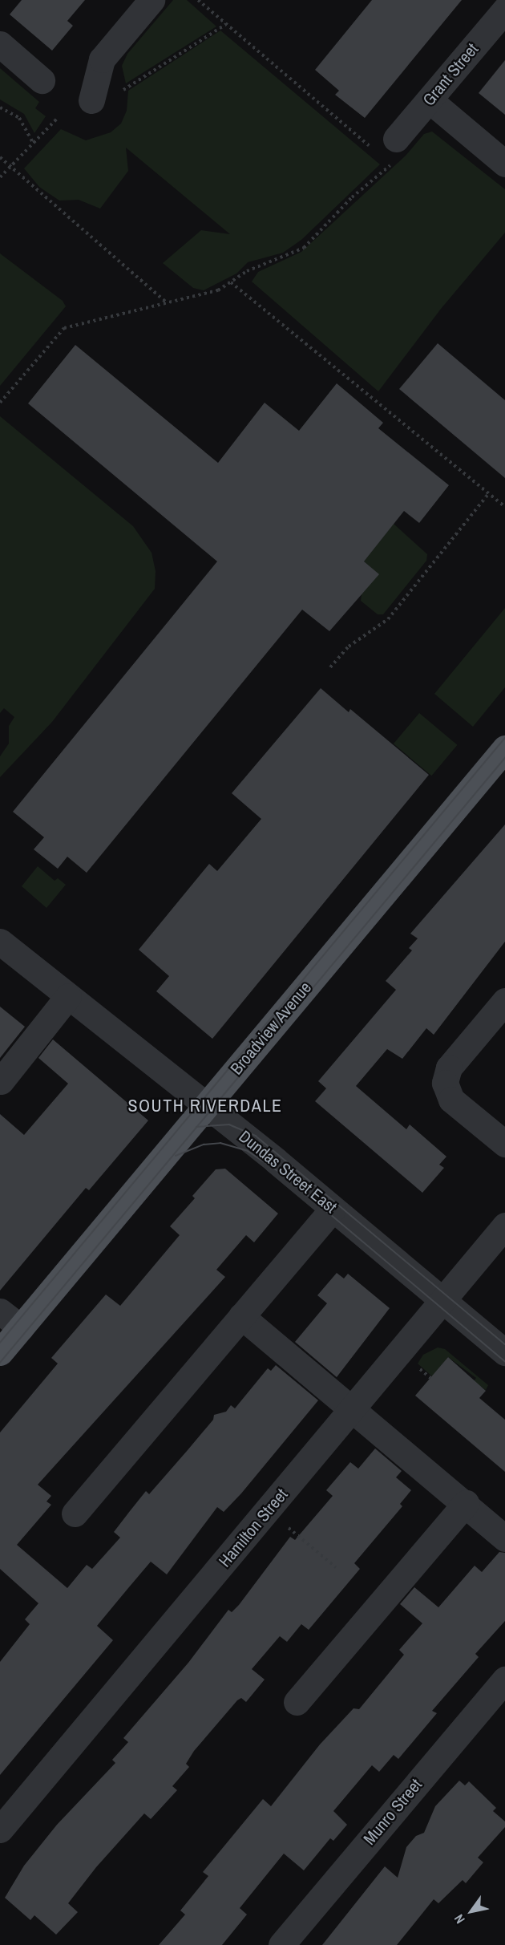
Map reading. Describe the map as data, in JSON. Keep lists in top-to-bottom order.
{
  "streets": {
    "main road": ["Broadview Avenue"],
    "street": [
      "Grant Street",
      "Dundas Street East",
      "Hamilton Street",
      "Munro Street"
    ]
  },
  "crossings": [
    ["Broadview Avenue", "Dundas Street East"],
    ["Dundas Street East", "Hamilton Street"]
  ],
  "districts": ["SOUTH RIVERDALE"],
  "north": "bottom left"
}
